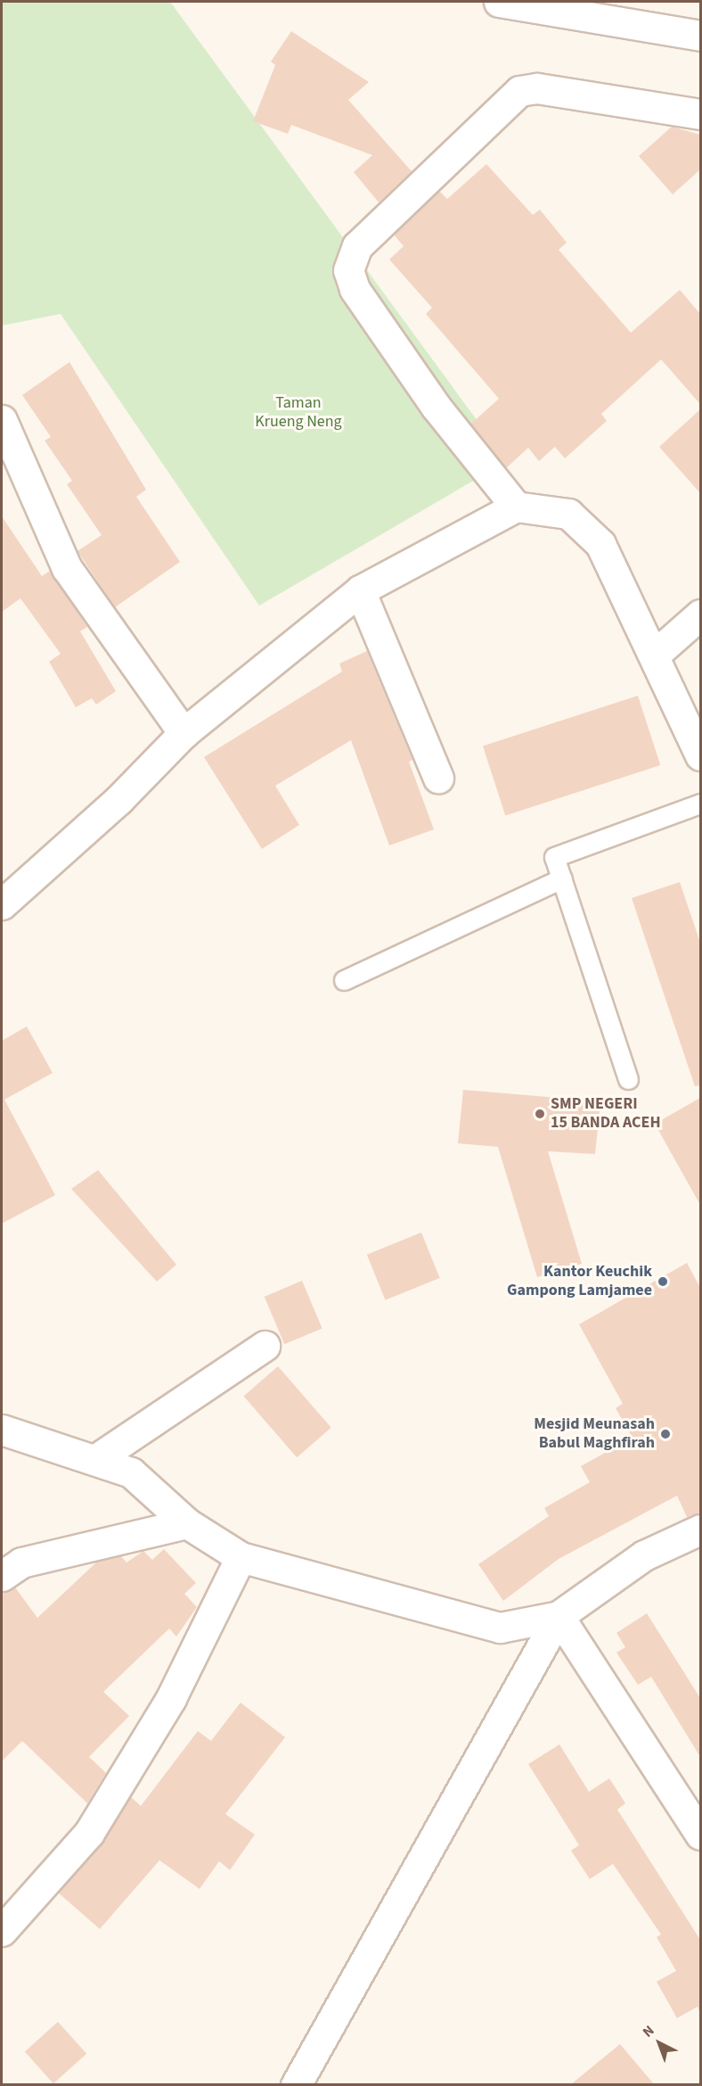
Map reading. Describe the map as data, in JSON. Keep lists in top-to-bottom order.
{
  "parks": ["Taman Krueng Neng"],
  "places": ["SMP NEGERI 15 BANDA ACEH", "Kantor Keuchik Gampong Lamjamee", "Mesjid Meunasah Babul Maghfirah"],
  "north": "top left"
}
